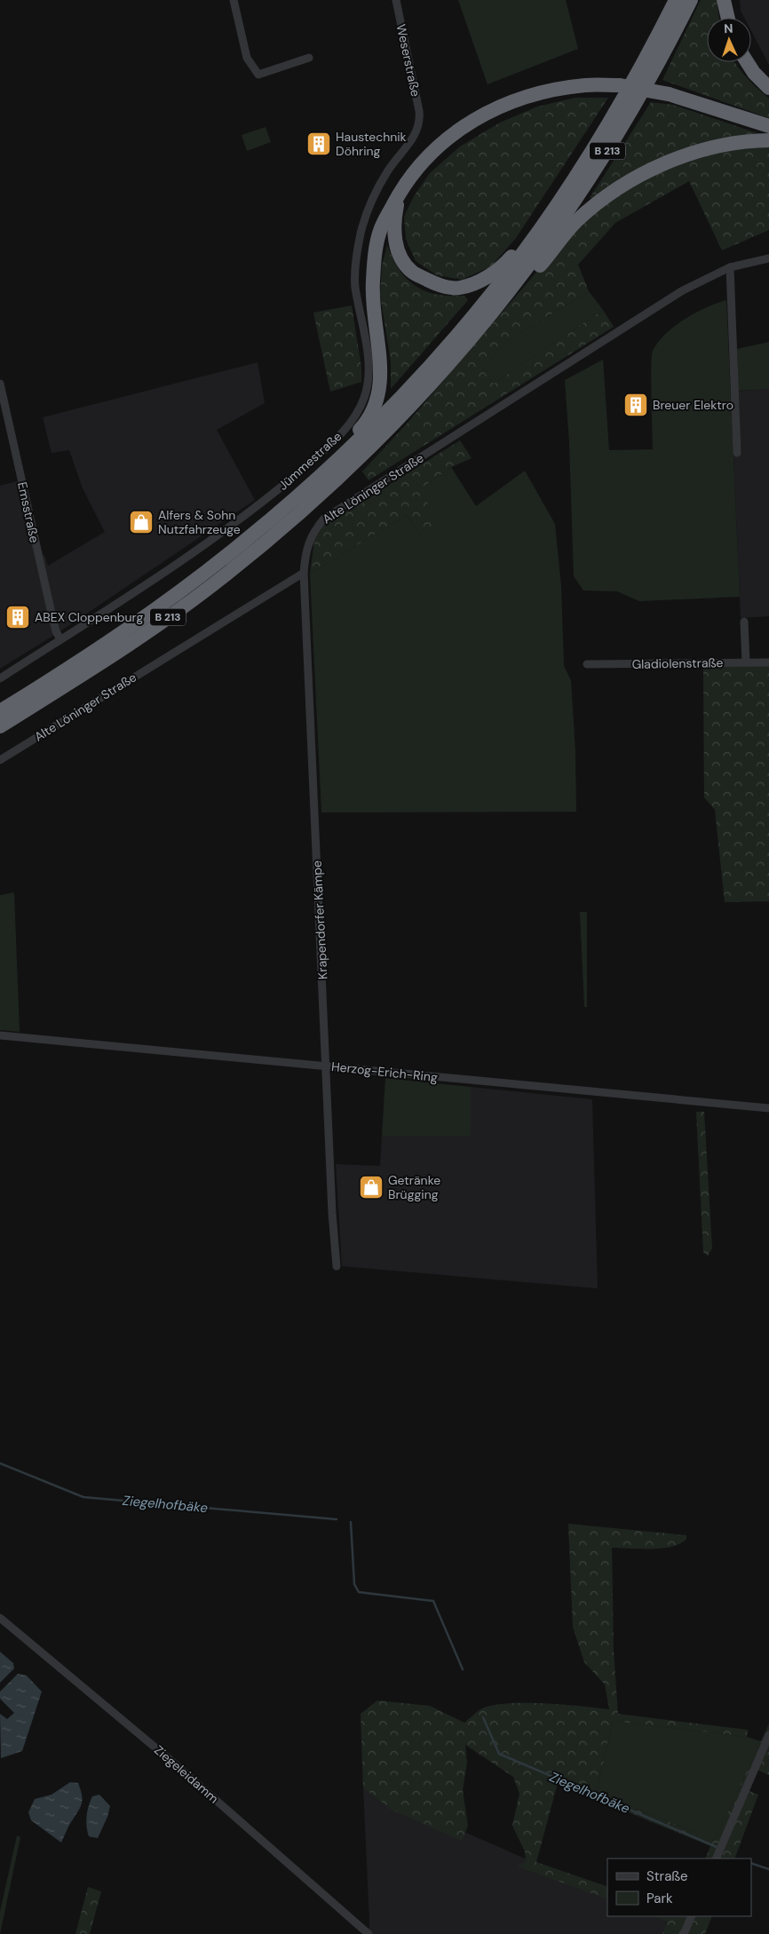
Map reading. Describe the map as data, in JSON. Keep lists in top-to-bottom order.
{
  "streets": {
    "highway": ["B 213"],
    "street": [
      "Weserstraße",
      "Jümmestraße",
      "Alte Löninger Straße",
      "Emsstraße",
      "Gladiolenstraße",
      "Krapendorfer Kämpe",
      "Herzog-Erich-Ring",
      "Ziegeleidamm"
    ]
  },
  "crossings": [
    ["Weserstraße", "Jümmestraße"],
    ["Jümmestraße", "Emsstraße"],
    ["Alte Löninger Straße", "Krapendorfer Kämpe"],
    ["Krapendorfer Kämpe", "Herzog-Erich-Ring"]
  ],
  "water": ["Ziegelhofbäke"],
  "places": {
    "building": ["Haustechnik Döhring", "Breuer Elektro", "ABEX Cloppenburg"],
    "shop": ["Alfers & Sohn Nutzfahrzeuge", "Getränke Brügging"]
  },
  "legend": ["Straße", "Park"],
  "north": "top"
}
